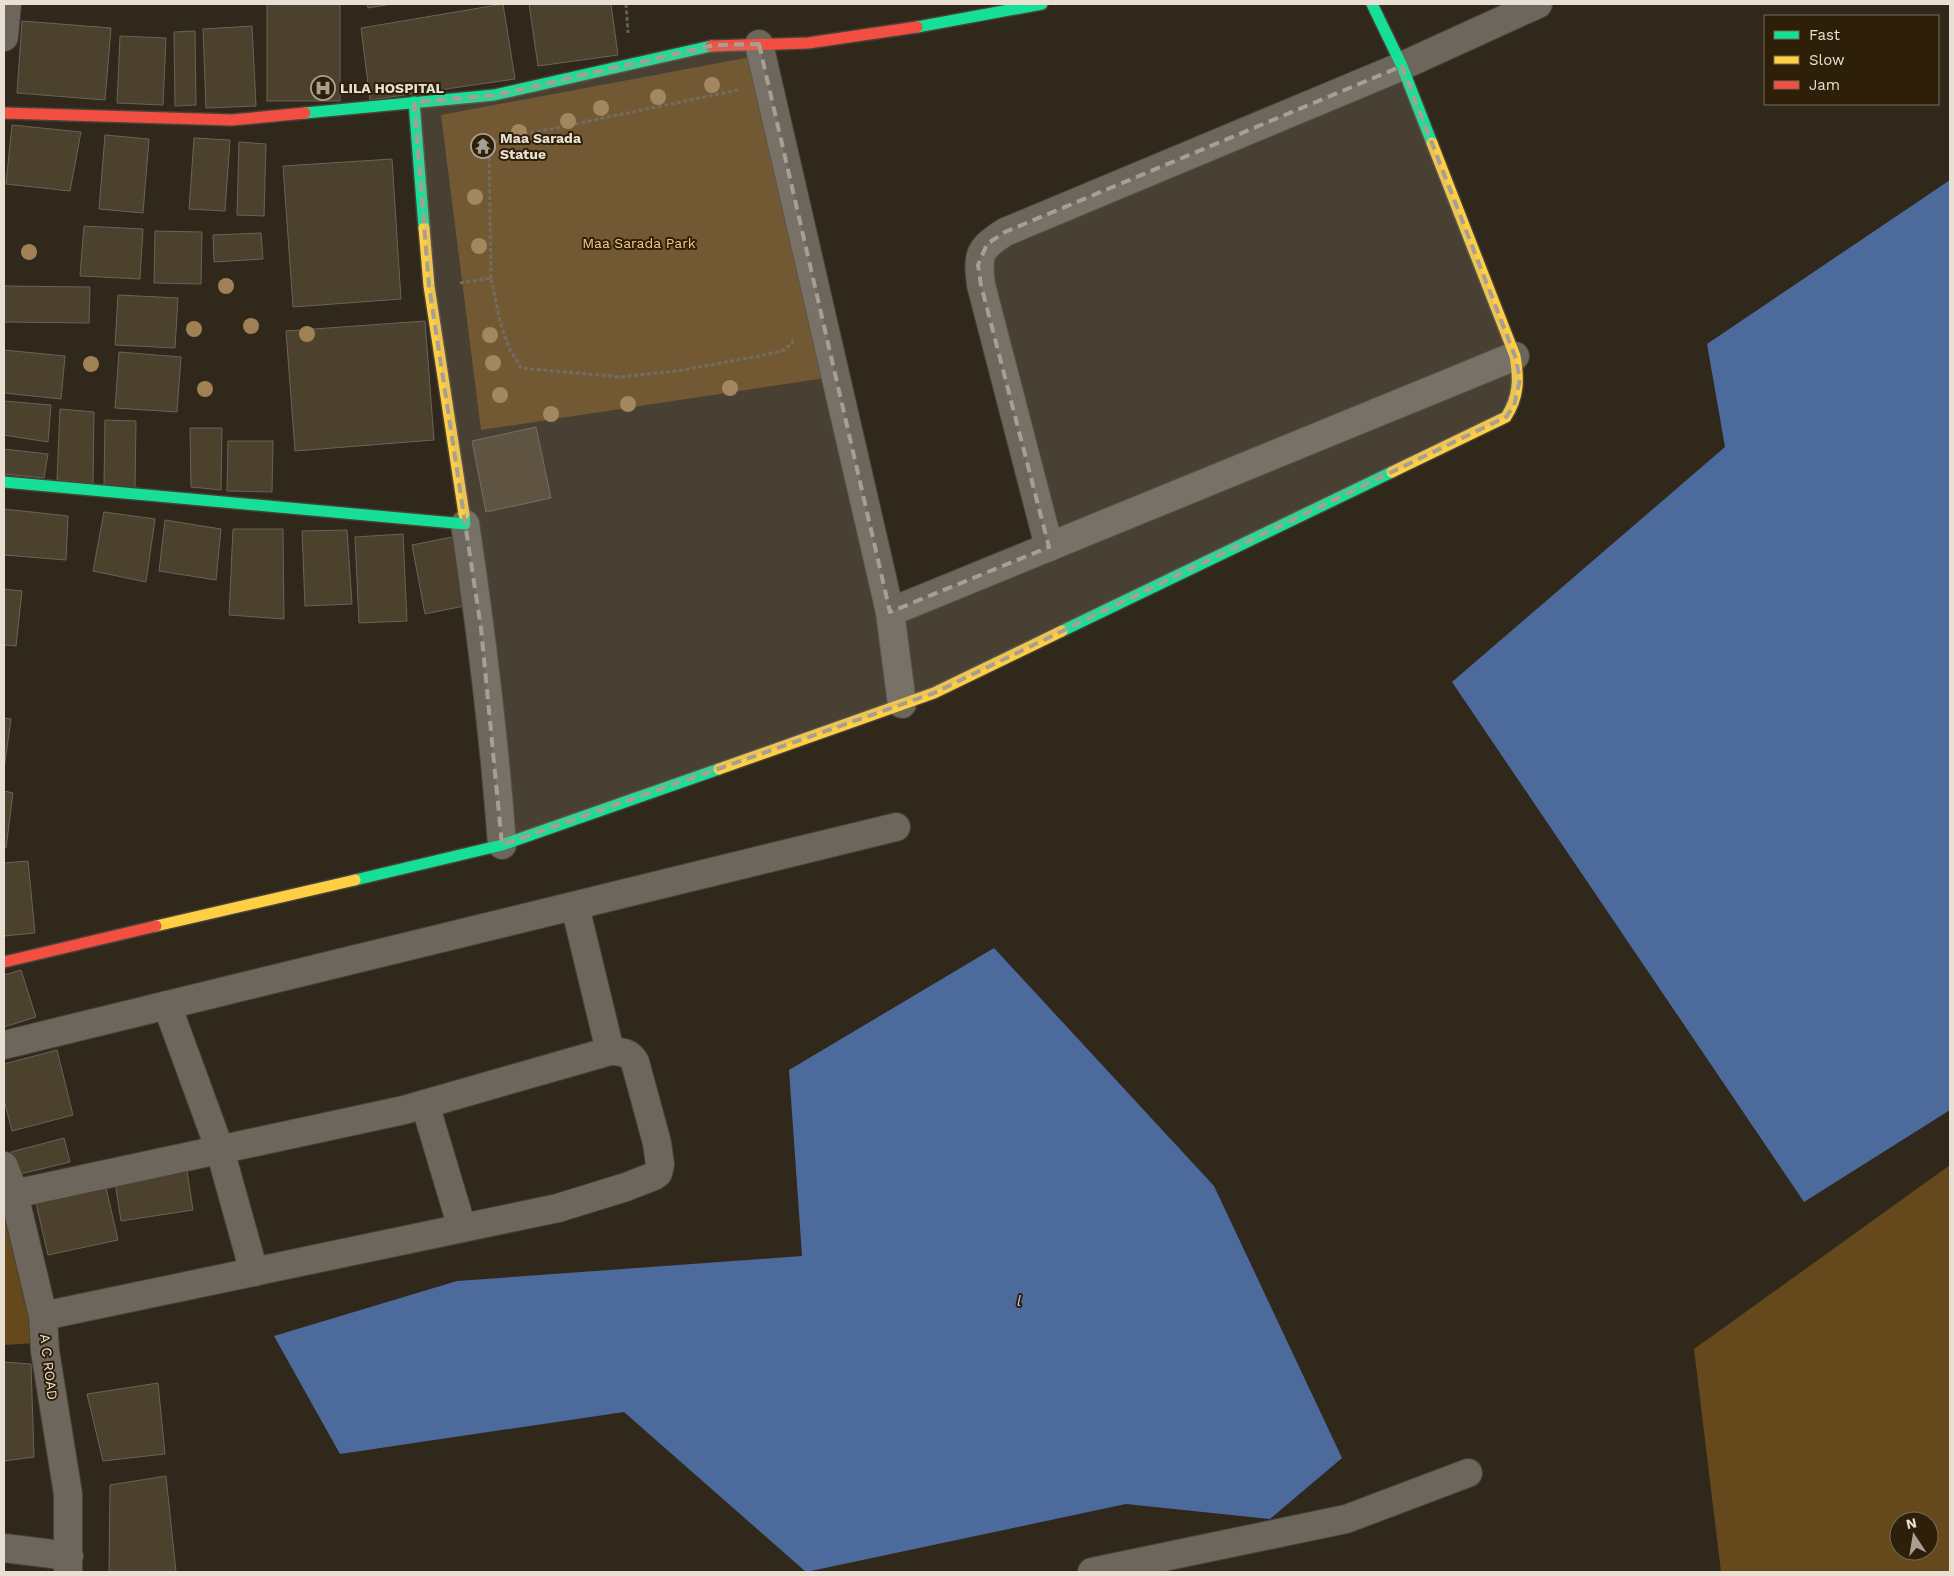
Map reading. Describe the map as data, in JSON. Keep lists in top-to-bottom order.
{
  "streets": {
    "street": ["A C ROAD"]
  },
  "water": ["l"],
  "parks": ["Maa Sarada Park"],
  "places": {
    "hospital": ["LILA HOSPITAL"],
    "temple": ["Maa Sarada Statue"]
  },
  "legend": ["Fast", "Slow", "Jam"],
  "north": "top"
}
